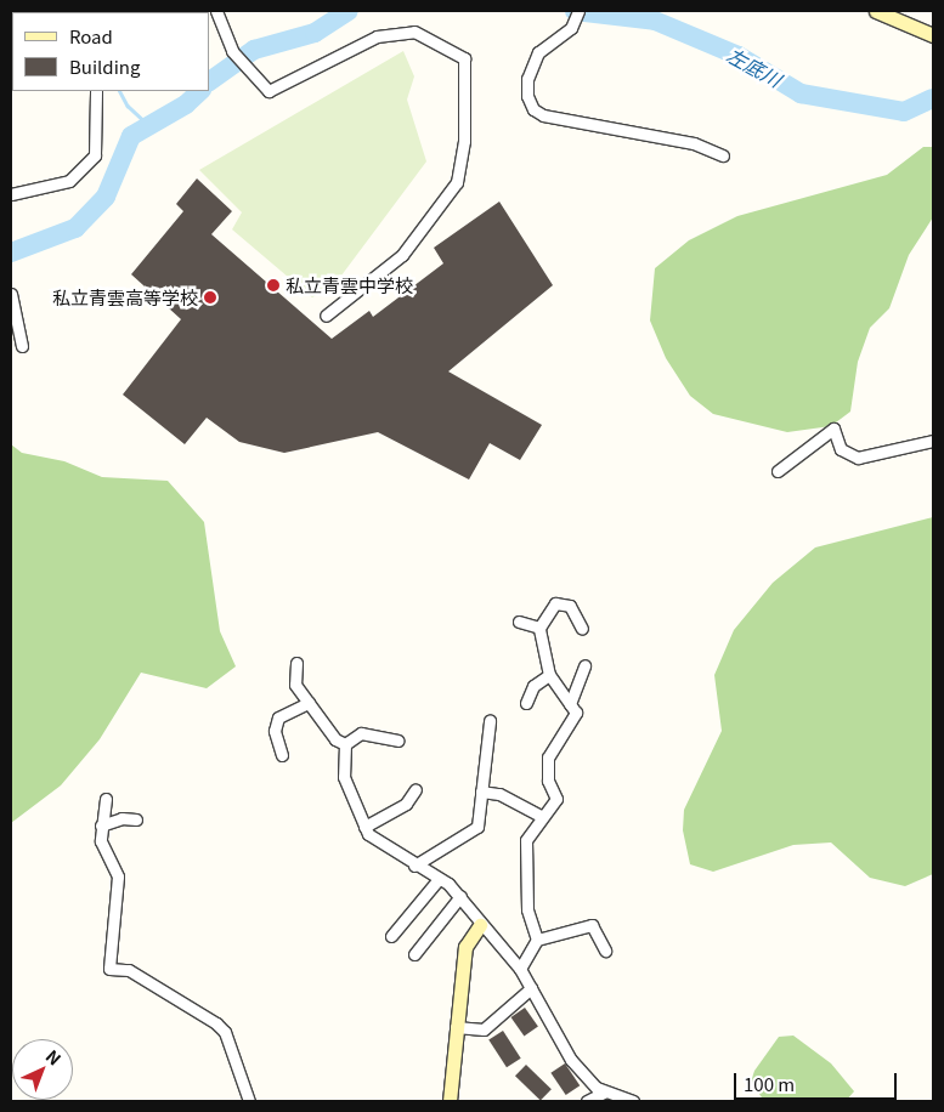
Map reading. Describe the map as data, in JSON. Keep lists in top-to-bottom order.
{
  "water": ["左底川"],
  "places": ["私立青雲中学校", "私立青雲高等学校"],
  "legend": ["Road", "Building"],
  "scale_bar": "100 m",
  "north": "top right"
}
